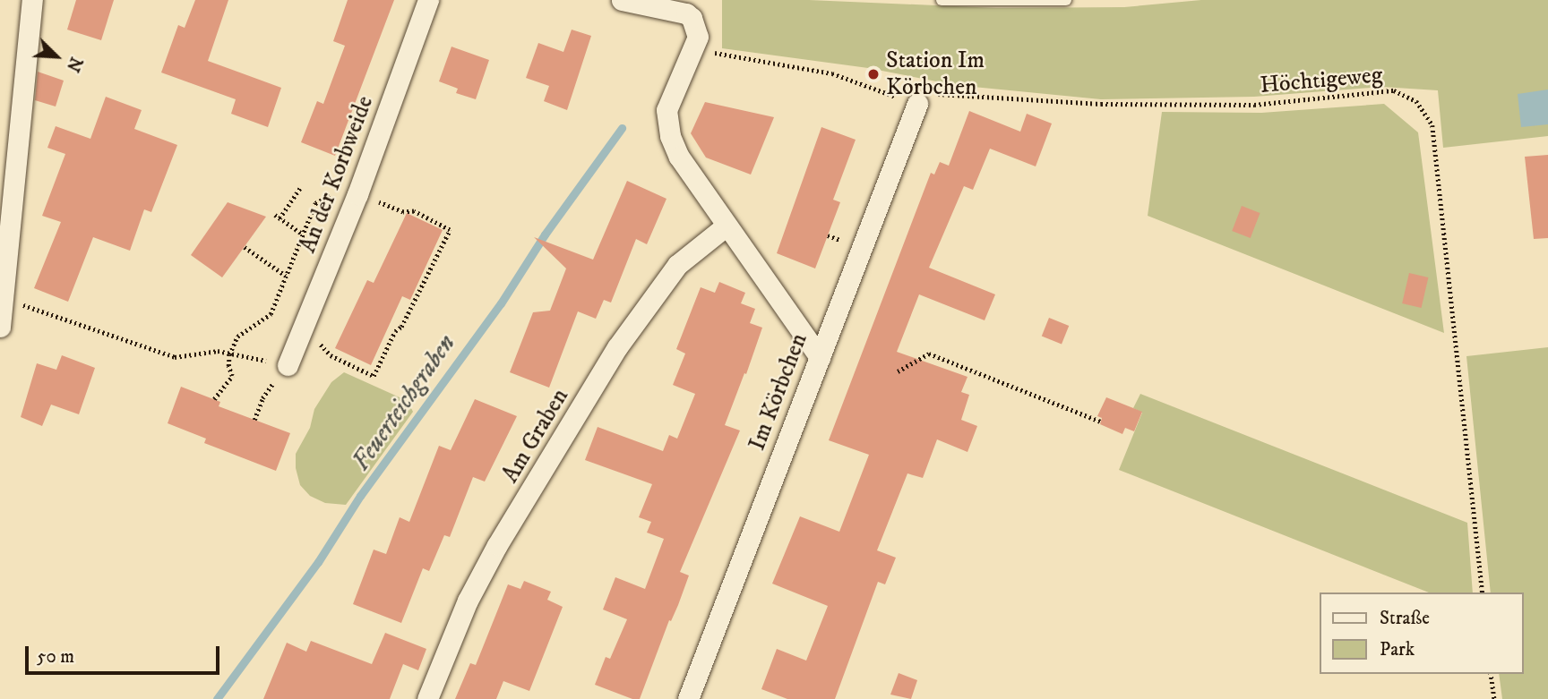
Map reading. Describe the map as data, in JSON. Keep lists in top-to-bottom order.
{
  "streets": {
    "street": ["An der Korbweide", "Im Körbchen", "Am Graben"],
    "path": ["Höchtigeweg"]
  },
  "crossings": [
    ["Höchtigeweg", "Im Körbchen"]
  ],
  "water": ["Feuerteichgraben"],
  "places": ["Station Im Körbchen"],
  "legend": ["Straße", "Park"],
  "scale_bar": "50 m",
  "north": "bottom right"
}
